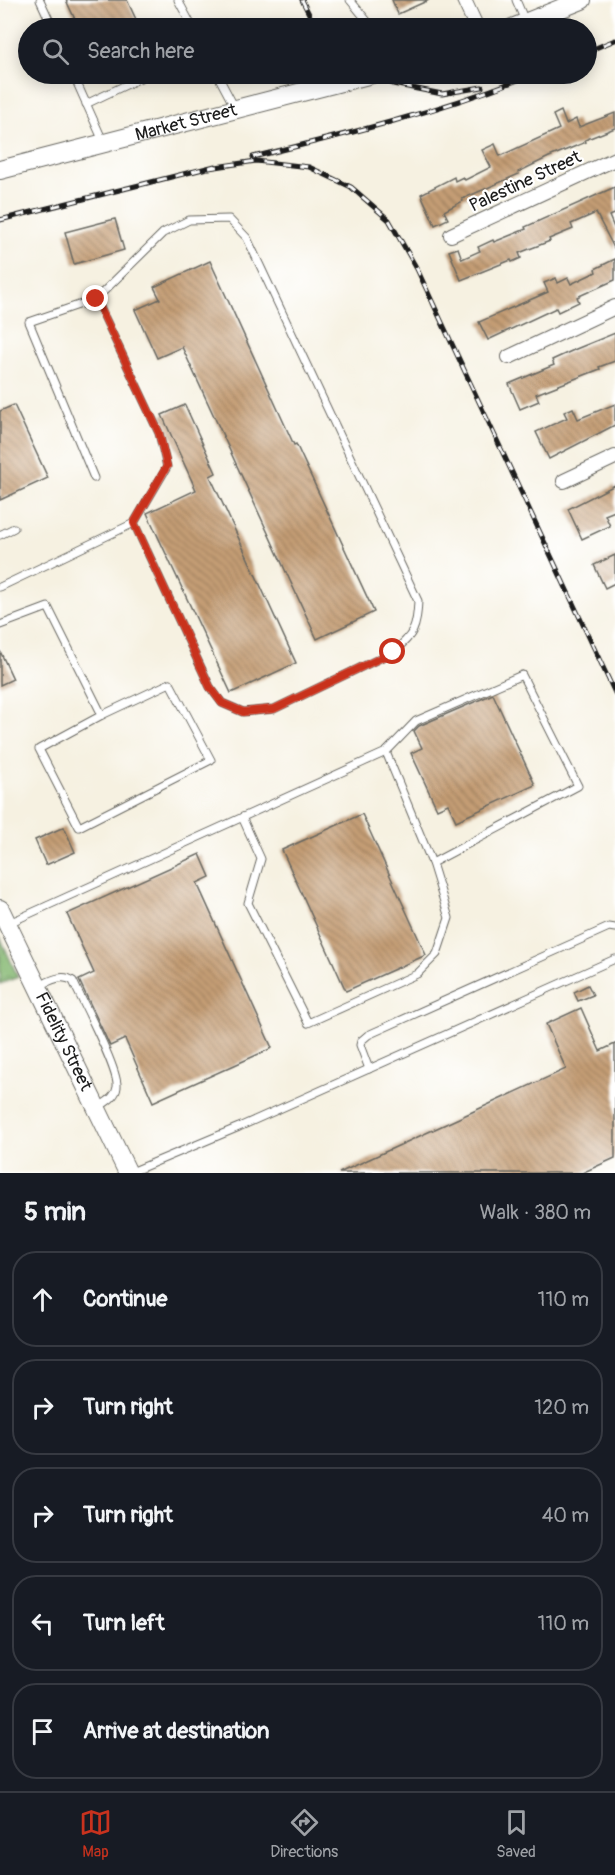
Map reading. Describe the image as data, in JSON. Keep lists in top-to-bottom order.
{
  "streets": {
    "main road": ["Market Street", "Fidelity Street"],
    "street": ["Palestine Street"]
  },
  "page": {
    "search": "Search here",
    "heading": ["5 min", "Walk · 380 m"],
    "list": [
      ["Continue", "110 m"],
      ["Turn right", "120 m"],
      ["Turn right", "40 m"],
      ["Turn left", "110 m"],
      "Arrive at destination"
    ],
    "nav": ["Map", "Directions", "Saved"]
  }
}
